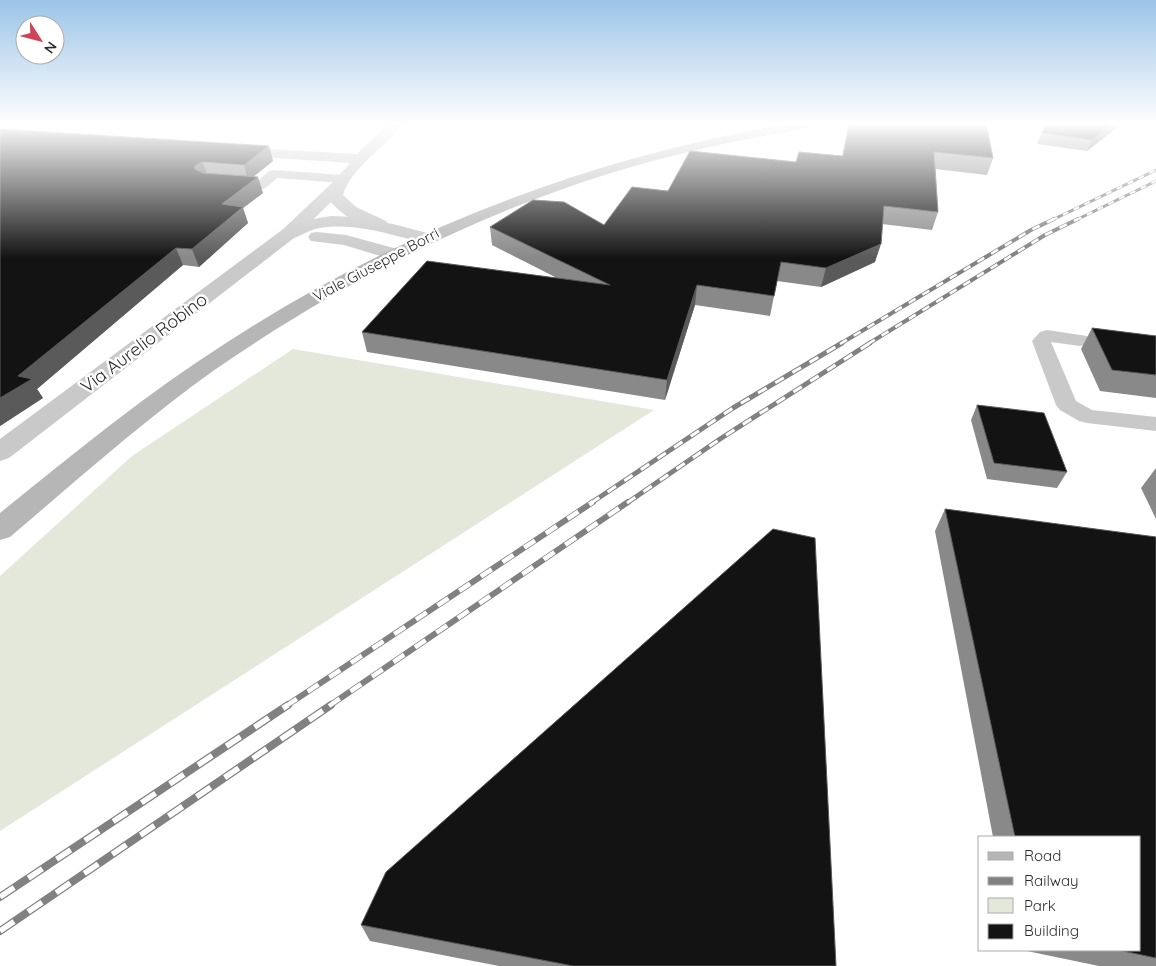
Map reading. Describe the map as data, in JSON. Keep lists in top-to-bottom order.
{
  "streets": {
    "main road": ["Viale Giuseppe Borri"],
    "street": ["Via Aurelio Robino"]
  },
  "legend": [
    "Road",
    "Railway",
    "Park",
    "Building"
  ],
  "north": "bottom right"
}
